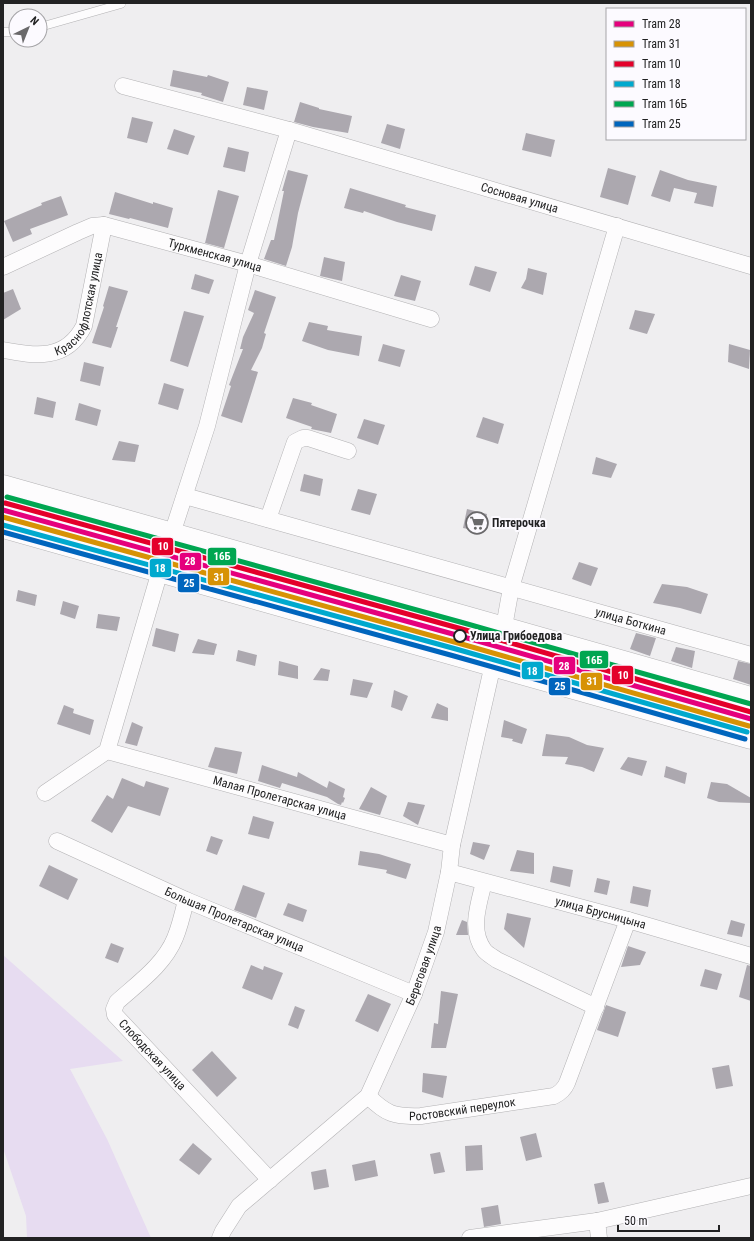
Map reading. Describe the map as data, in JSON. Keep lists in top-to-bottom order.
{
  "streets": {
    "street": [
      "Сосновая улица",
      "Туркменская улица",
      "Краснофлотская улица",
      "улица Боткина",
      "Малая Пролетарская улица",
      "улица Брусницына",
      "Большая Пролетарская улица",
      "Береговая улица",
      "Слободская улица",
      "Ростовский переулок"
    ]
  },
  "crossings": [
    ["Сосновая улица", "Береговая улица"],
    ["Туркменская улица", "Краснофлотская улица"],
    ["улица Боткина", "Береговая улица"],
    ["Малая Пролетарская улица", "Береговая улица"],
    ["улица Брусницына", "Береговая улица"],
    ["Большая Пролетарская улица", "Береговая улица"],
    ["Большая Пролетарская улица", "Слободская улица"],
    ["Береговая улица", "Слободская улица"],
    ["Береговая улица", "Ростовский переулок"]
  ],
  "places": {
    "supermarket": ["Пятерочка"],
    "other": ["Улица Грибоедова"]
  },
  "lines": [
    "tram line 16Б",
    "tram line 10",
    "tram line 28",
    "tram line 31",
    "tram line 18",
    "tram line 25"
  ],
  "legend": [
    "Tram 28",
    "Tram 31",
    "Tram 10",
    "Tram 18",
    "Tram 16Б",
    "Tram 25"
  ],
  "scale_bar": "50 m",
  "north": "top right"
}
